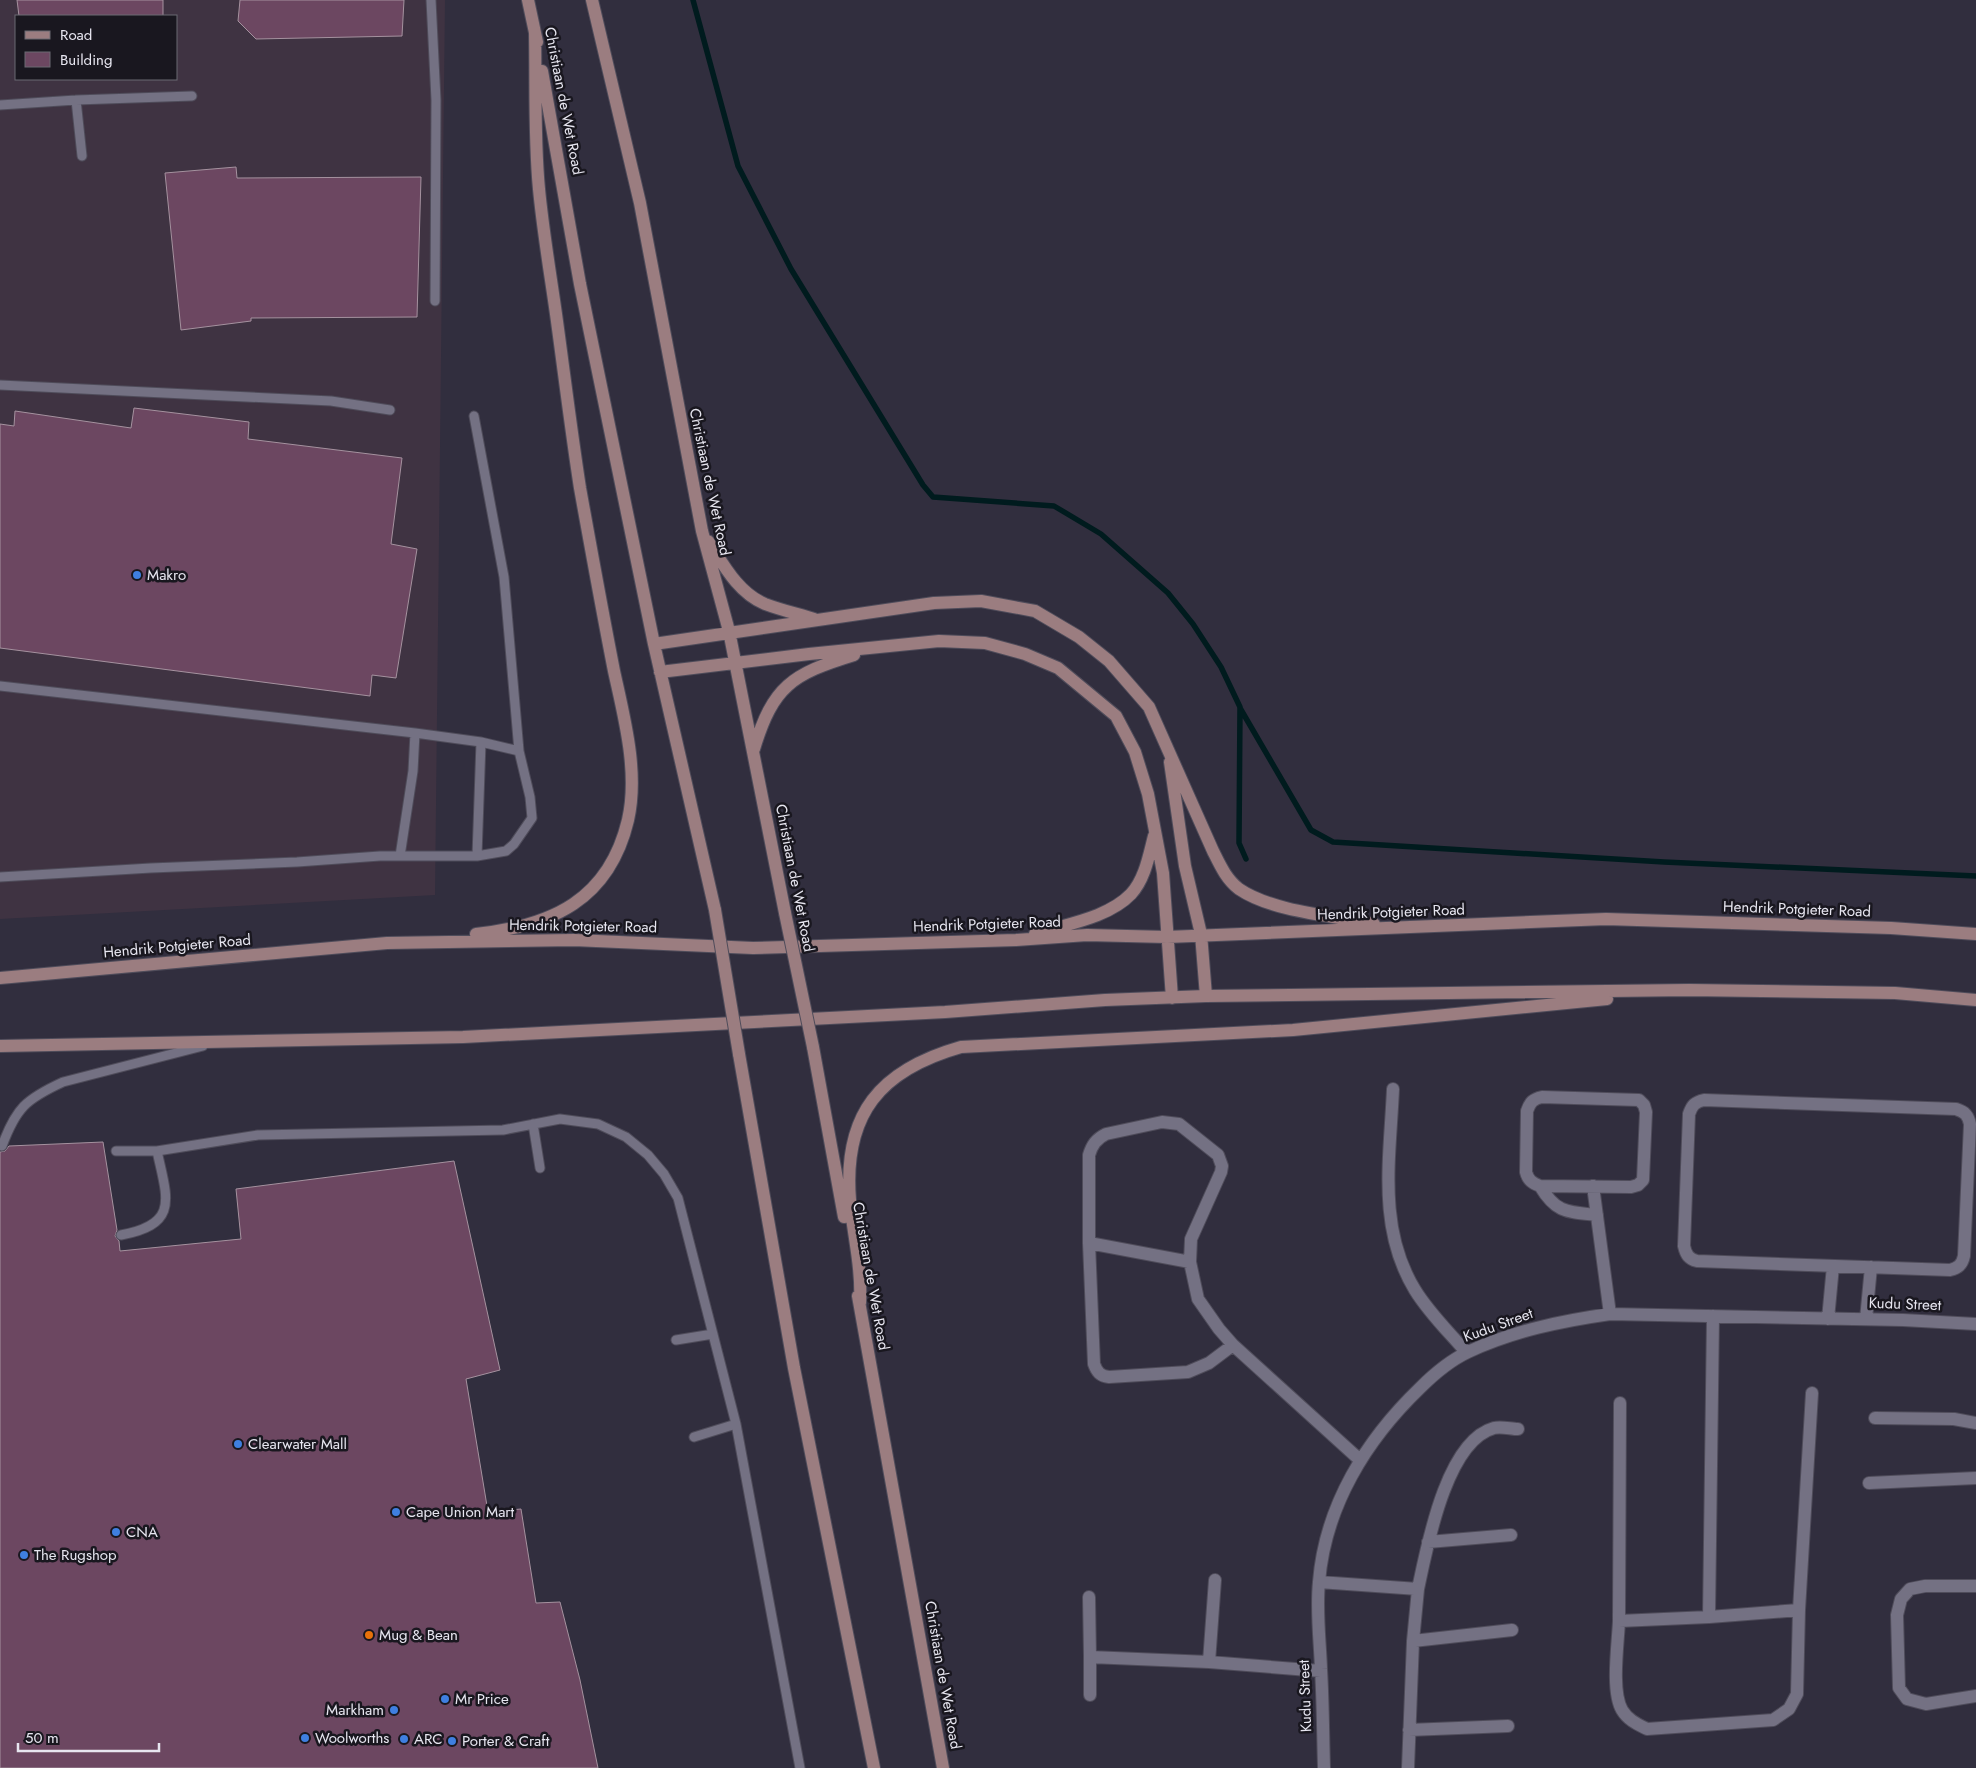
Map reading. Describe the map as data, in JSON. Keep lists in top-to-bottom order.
{
  "streets": {
    "main road": ["Christiaan de Wet Road", "Hendrik Potgieter Road"],
    "street": ["Kudu Street"]
  },
  "places": [
    "Makro",
    "Clearwater Mall",
    "Cape Union Mart",
    "CNA",
    "The Rugshop",
    "Mug & Bean",
    "Mr Price",
    "Markham",
    "Woolworths",
    "ARC",
    "Porter & Craft"
  ],
  "legend": ["Road", "Building"],
  "scale_bar": "50 m"
}
